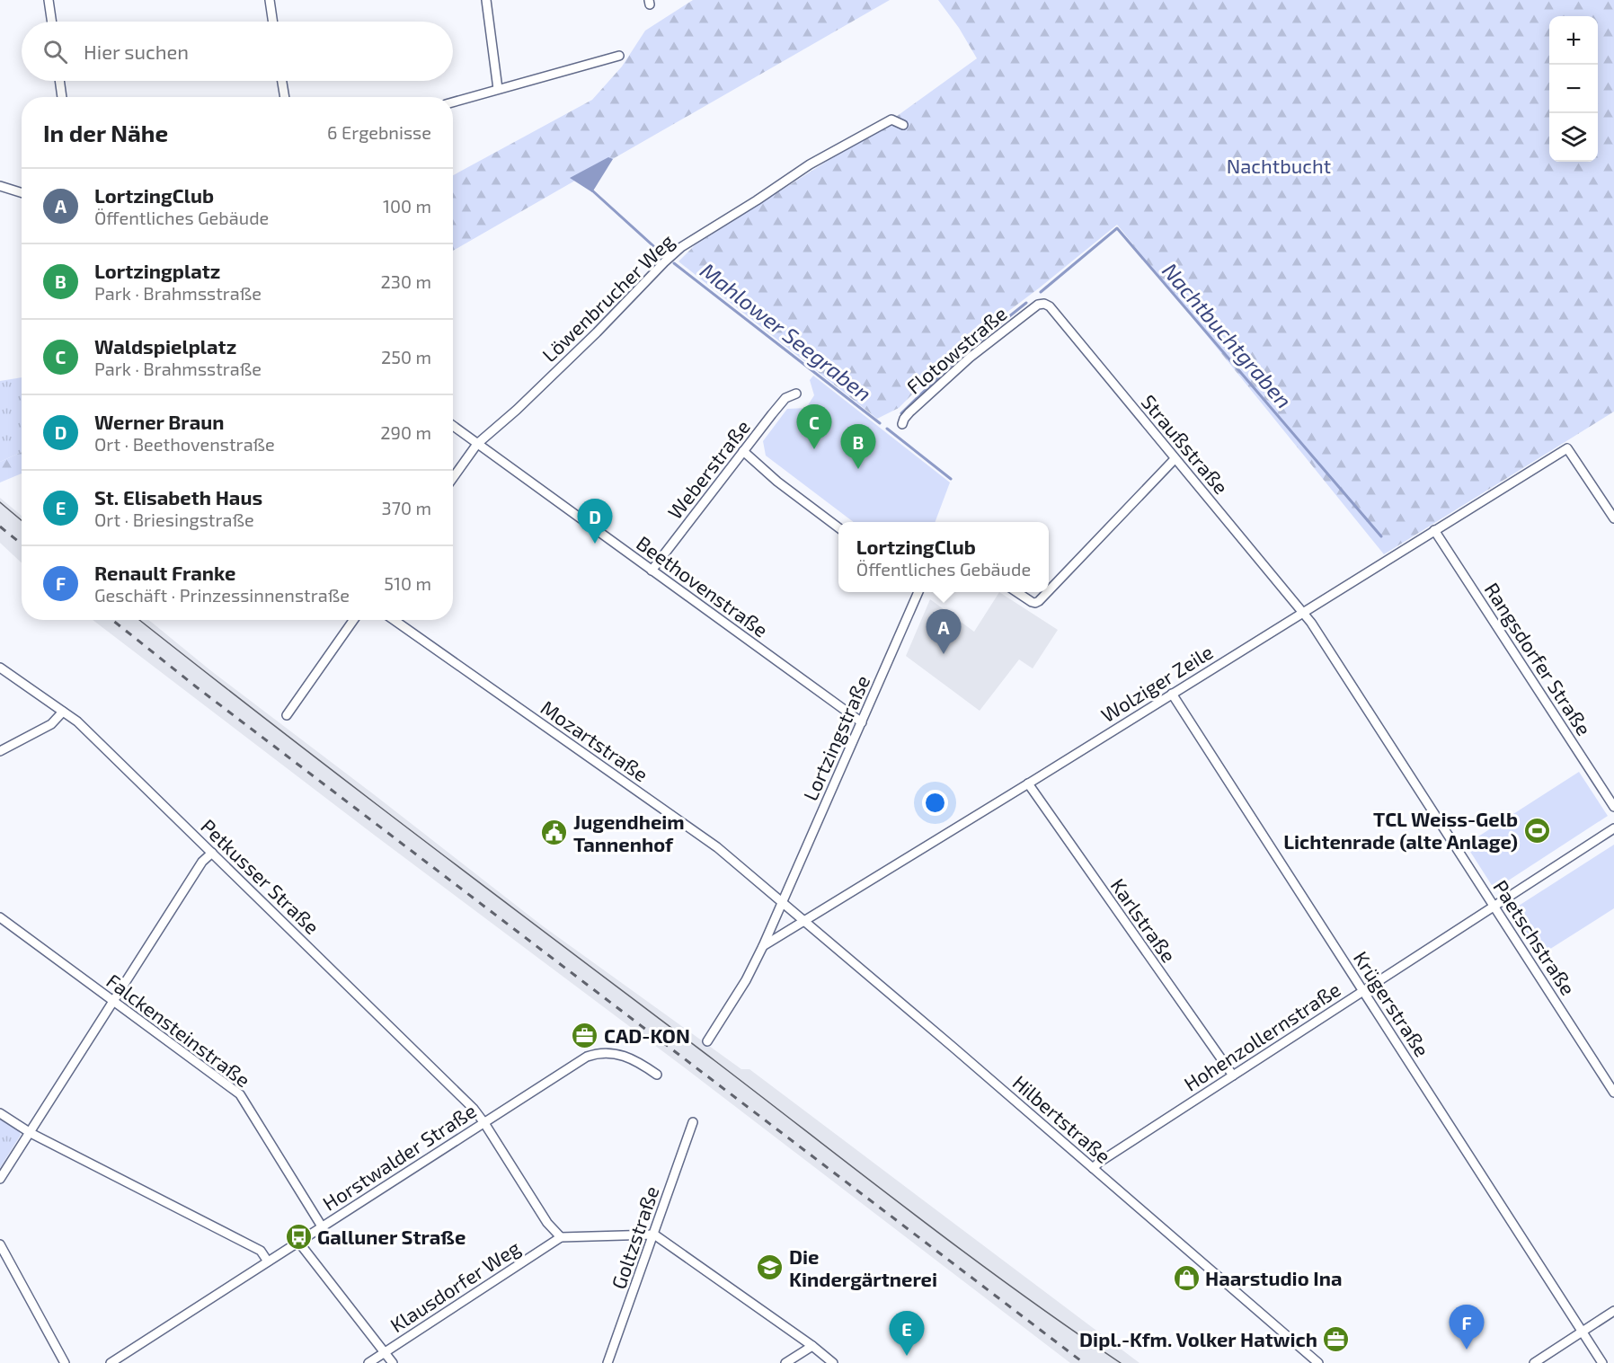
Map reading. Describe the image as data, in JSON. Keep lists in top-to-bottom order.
{
  "streets": {
    "street": [
      "Löwenbrucher Weg",
      "Flotowstraße",
      "Straußstraße",
      "Weberstraße",
      "Beethovenstraße",
      "Rangsdorfer Straße",
      "Wolziger Zeile",
      "Lortzingstraße",
      "Mozartstraße",
      "Petkusser Straße",
      "Karlstraße",
      "Paetschstraße",
      "Krügerstraße",
      "Falckensteinstraße",
      "Hohenzollernstraße",
      "Hilbertstraße",
      "Horstwalder Straße",
      "Goltzstraße",
      "Klausdorfer Weg"
    ]
  },
  "crossings": [
    ["Löwenbrucher Weg", "Beethovenstraße"],
    ["Flotowstraße", "Straußstraße"],
    ["Straußstraße", "Wolziger Zeile"],
    ["Straußstraße", "Paetschstraße"],
    ["Weberstraße", "Beethovenstraße"],
    ["Beethovenstraße", "Lortzingstraße"],
    ["Rangsdorfer Straße", "Wolziger Zeile"],
    ["Wolziger Zeile", "Karlstraße"],
    ["Wolziger Zeile", "Paetschstraße"],
    ["Wolziger Zeile", "Krügerstraße"],
    ["Wolziger Zeile", "Hilbertstraße"],
    ["Lortzingstraße", "Mozartstraße"],
    ["Lortzingstraße", "Hilbertstraße"],
    ["Mozartstraße", "Hilbertstraße"],
    ["Petkusser Straße", "Horstwalder Straße"],
    ["Petkusser Straße", "Klausdorfer Weg"],
    ["Karlstraße", "Hohenzollernstraße"],
    ["Paetschstraße", "Hohenzollernstraße"],
    ["Krügerstraße", "Hohenzollernstraße"],
    ["Falckensteinstraße", "Horstwalder Straße"],
    ["Hohenzollernstraße", "Hilbertstraße"]
  ],
  "water": ["Mahlower Seegraben", "Nachtbuchtgraben"],
  "parks": ["Nachtbucht"],
  "places": {
    "sports": ["TCL Weiss-Gelb Lichtenrade (alte Anlage)"],
    "public building": ["Jugendheim Tannenhof"],
    "office": ["CAD-KON", "Dipl.-Kfm. Volker Hatwich"],
    "bus stop": ["Galluner Straße"],
    "school or university": ["Die Kindergärtnerei"],
    "shop": ["Haarstudio Ina"]
  },
  "page": {
    "map_buttons": ["+", "−"],
    "search": "Hier suchen",
    "heading": ["In der Nähe", "6 Ergebnisse"],
    "list": [
      {
        "mark": "A",
        "name": "LortzingClub",
        "note": "Öffentliches Gebäude",
        "value": "100 m"
      },
      {
        "mark": "B",
        "name": "Lortzingplatz",
        "note": "Park · Brahmsstraße",
        "value": "230 m"
      },
      {
        "mark": "C",
        "name": "Waldspielplatz",
        "note": "Park · Brahmsstraße",
        "value": "250 m"
      },
      {
        "mark": "D",
        "name": "Werner Braun",
        "note": "Ort · Beethovenstraße",
        "value": "290 m"
      },
      {
        "mark": "E",
        "name": "St. Elisabeth Haus",
        "note": "Ort · Briesingstraße",
        "value": "370 m"
      },
      {
        "mark": "F",
        "name": "Renault Franke",
        "note": "Geschäft · Prinzessinnenstraße",
        "value": "510 m"
      }
    ],
    "pins": [
      "C",
      "B",
      "D",
      "A",
      "F",
      "E"
    ],
    "popup": ["LortzingClub", "Öffentliches Gebäude"]
  }
}
